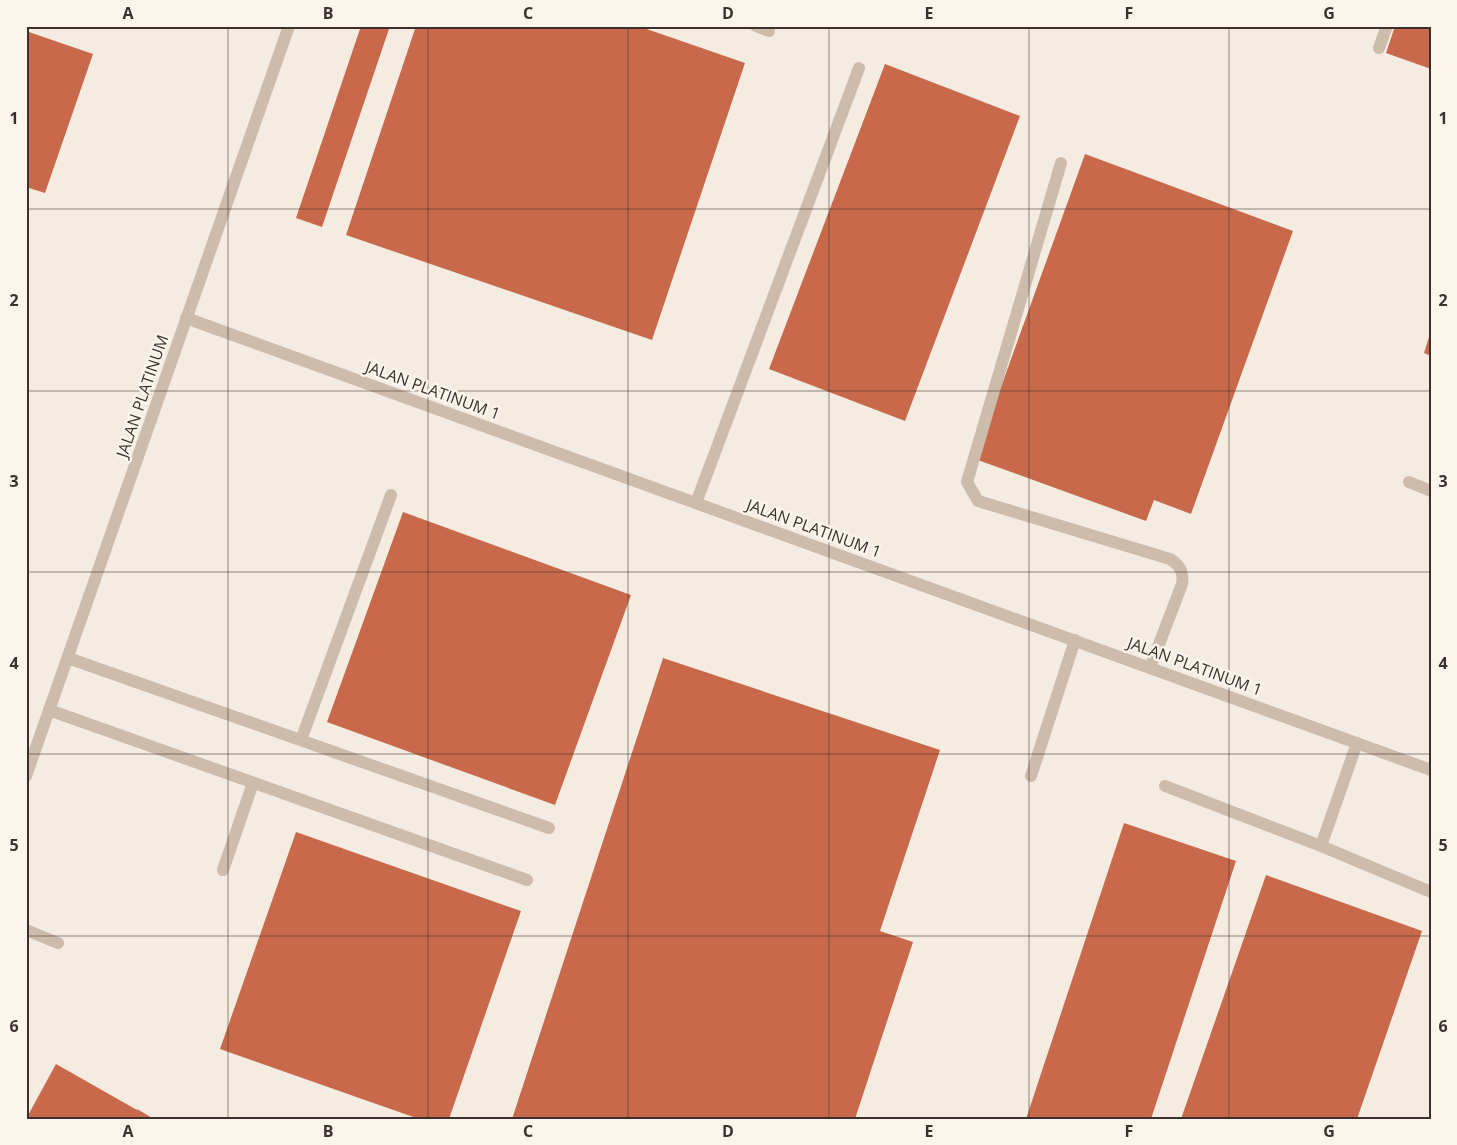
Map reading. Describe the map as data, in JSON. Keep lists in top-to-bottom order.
{
  "streets": {
    "street": ["JALAN PLATINUM 1", "JALAN PLATINUM"]
  },
  "crossings": [
    ["JALAN PLATINUM 1", "JALAN PLATINUM"]
  ],
  "grid": {
    "columns": [
      "A",
      "B",
      "C",
      "D",
      "E",
      "F",
      "G"
    ],
    "rows": [
      "1",
      "2",
      "3",
      "4",
      "5",
      "6"
    ]
  }
}
